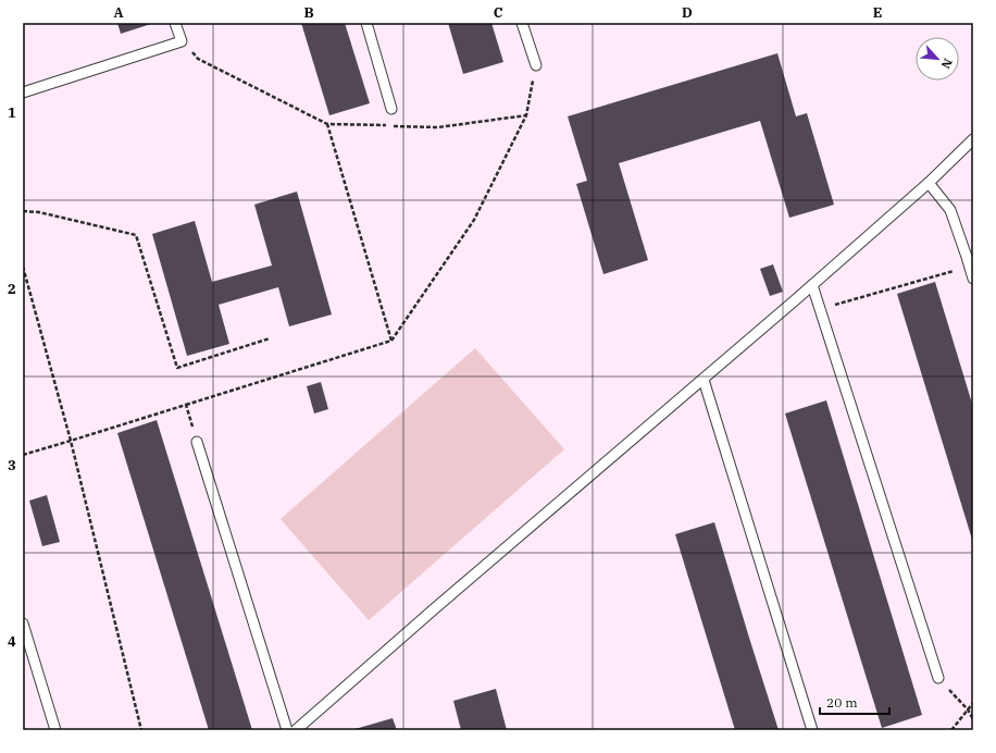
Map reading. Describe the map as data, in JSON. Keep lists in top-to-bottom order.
{
  "scale_bar": "20 m",
  "north": "bottom right",
  "grid": {
    "columns": [
      "A",
      "B",
      "C",
      "D",
      "E"
    ],
    "rows": [
      "1",
      "2",
      "3",
      "4"
    ]
  }
}
